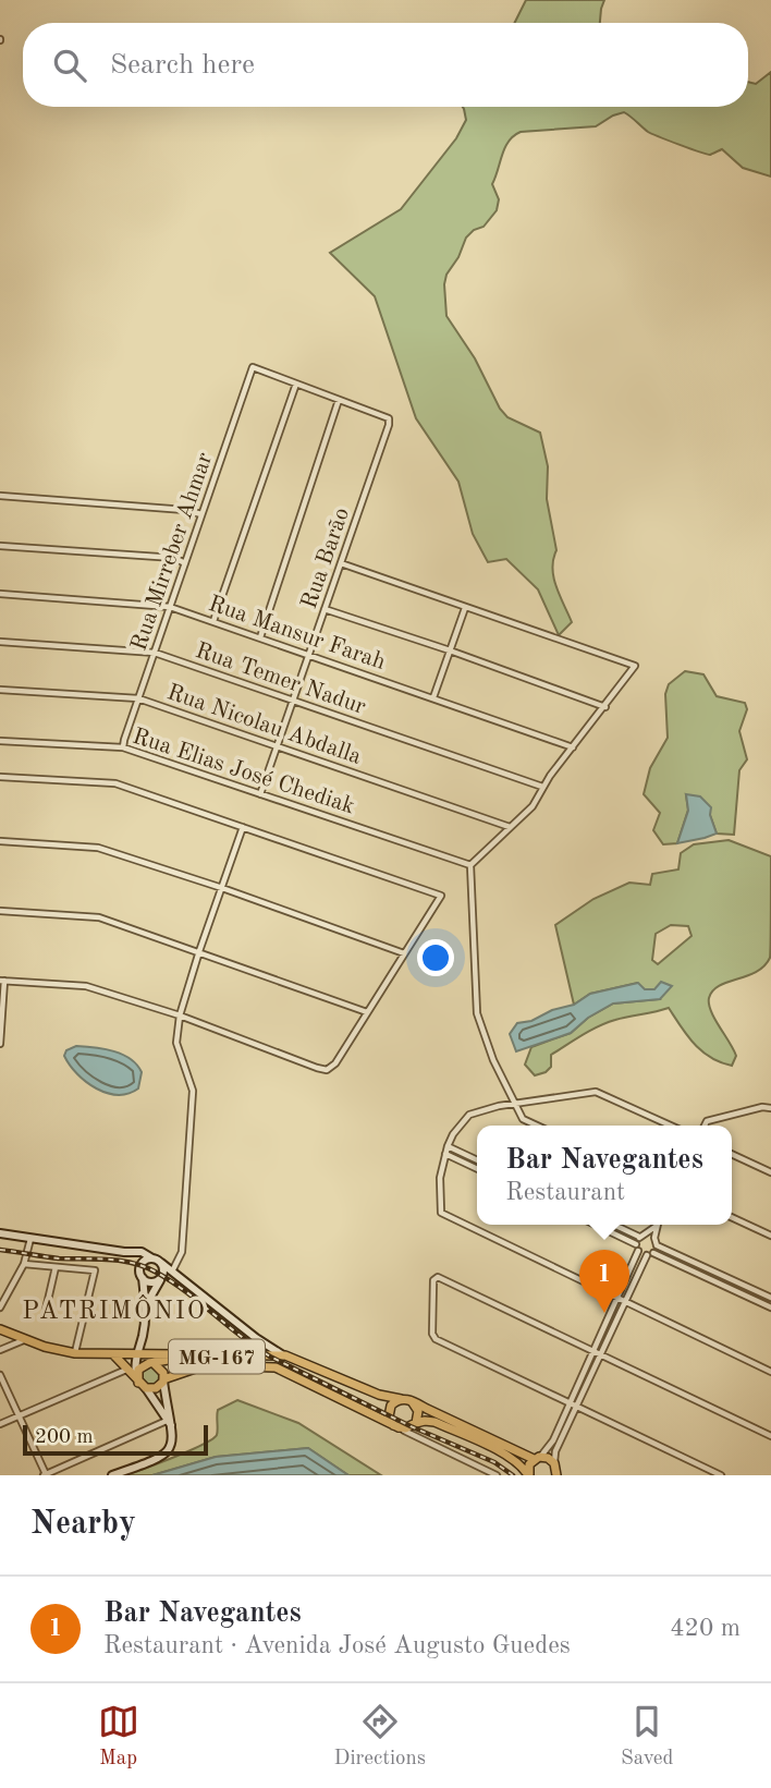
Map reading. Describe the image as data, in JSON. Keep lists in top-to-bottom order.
{
  "streets": {
    "main road": ["MG-167"],
    "street": [
      "Rua Mirreber Ahmar",
      "Rua Barão",
      "Rua Mansur Farah",
      "Rua Temer Nadur",
      "Rua Nicolau Abdalla",
      "Rua Elias José Chediak"
    ]
  },
  "crossings": [
    ["Rua Mirreber Ahmar", "Rua Mansur Farah"],
    ["Rua Mirreber Ahmar", "Rua Temer Nadur"],
    ["Rua Mirreber Ahmar", "Rua Nicolau Abdalla"],
    ["Rua Mirreber Ahmar", "Rua Elias José Chediak"],
    ["Rua Barão", "Rua Mansur Farah"],
    ["Rua Barão", "Rua Temer Nadur"],
    ["Rua Barão", "Rua Nicolau Abdalla"],
    ["Rua Barão", "Rua Elias José Chediak"]
  ],
  "districts": ["PATRIMÔNIO"],
  "scale_bar": "200 m",
  "page": {
    "search": "Search here",
    "popup": ["Bar Navegantes", "Restaurant"],
    "pins": "1",
    "scale": "200 m",
    "heading": "Nearby",
    "list": [
      {
        "mark": "1",
        "name": "Bar Navegantes",
        "note": "Restaurant · Avenida José Augusto Guedes",
        "value": "420 m"
      }
    ],
    "nav": ["Map", "Directions", "Saved"]
  }
}
